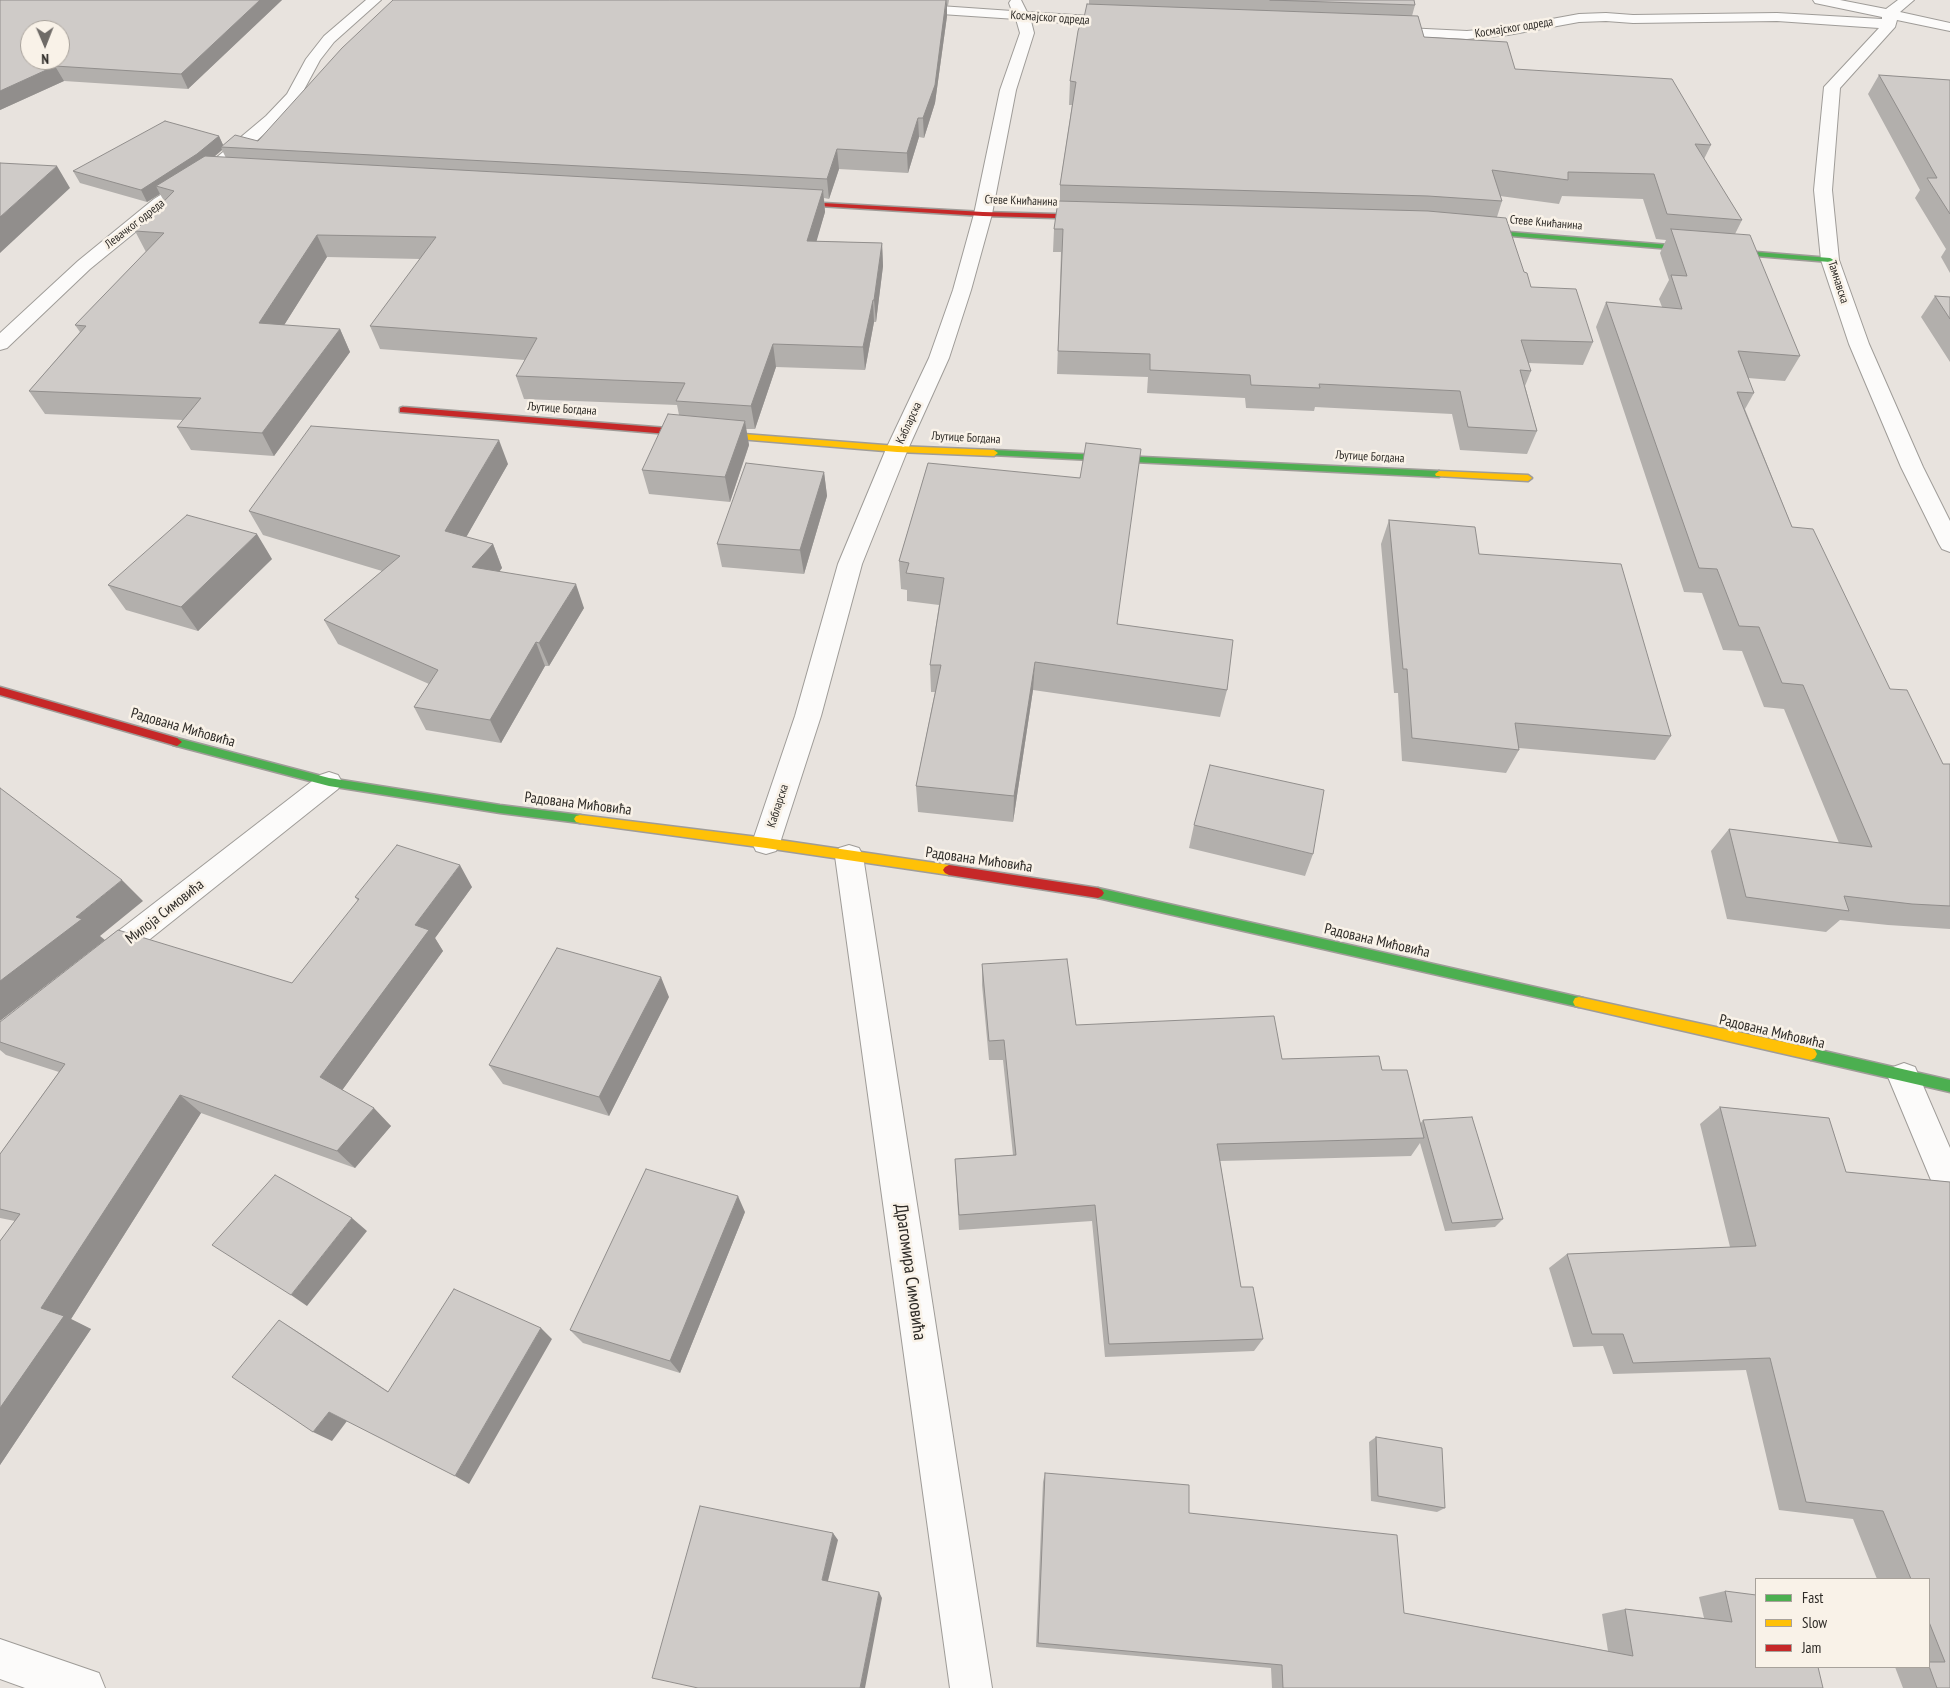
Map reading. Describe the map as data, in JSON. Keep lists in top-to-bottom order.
{
  "streets": {
    "street": [
      "Космајског одреда",
      "Стеве Книћанина",
      "Левачког одреда",
      "Тамнавска",
      "Љутице Богдана",
      "Кабларска",
      "Радована Мићовића",
      "Милоја Симовића",
      "Драгомира Симовића"
    ]
  },
  "crossings": [
    ["Космајског одреда", "Тамнавска"],
    ["Космајског одреда", "Кабларска"],
    ["Стеве Книћанина", "Тамнавска"],
    ["Стеве Книћанина", "Кабларска"],
    ["Љутице Богдана", "Кабларска"],
    ["Кабларска", "Радована Мићовића"],
    ["Радована Мићовића", "Милоја Симовића"],
    ["Радована Мићовића", "Драгомира Симовића"]
  ],
  "legend": ["Fast", "Slow", "Jam"],
  "north": "bottom"
}
